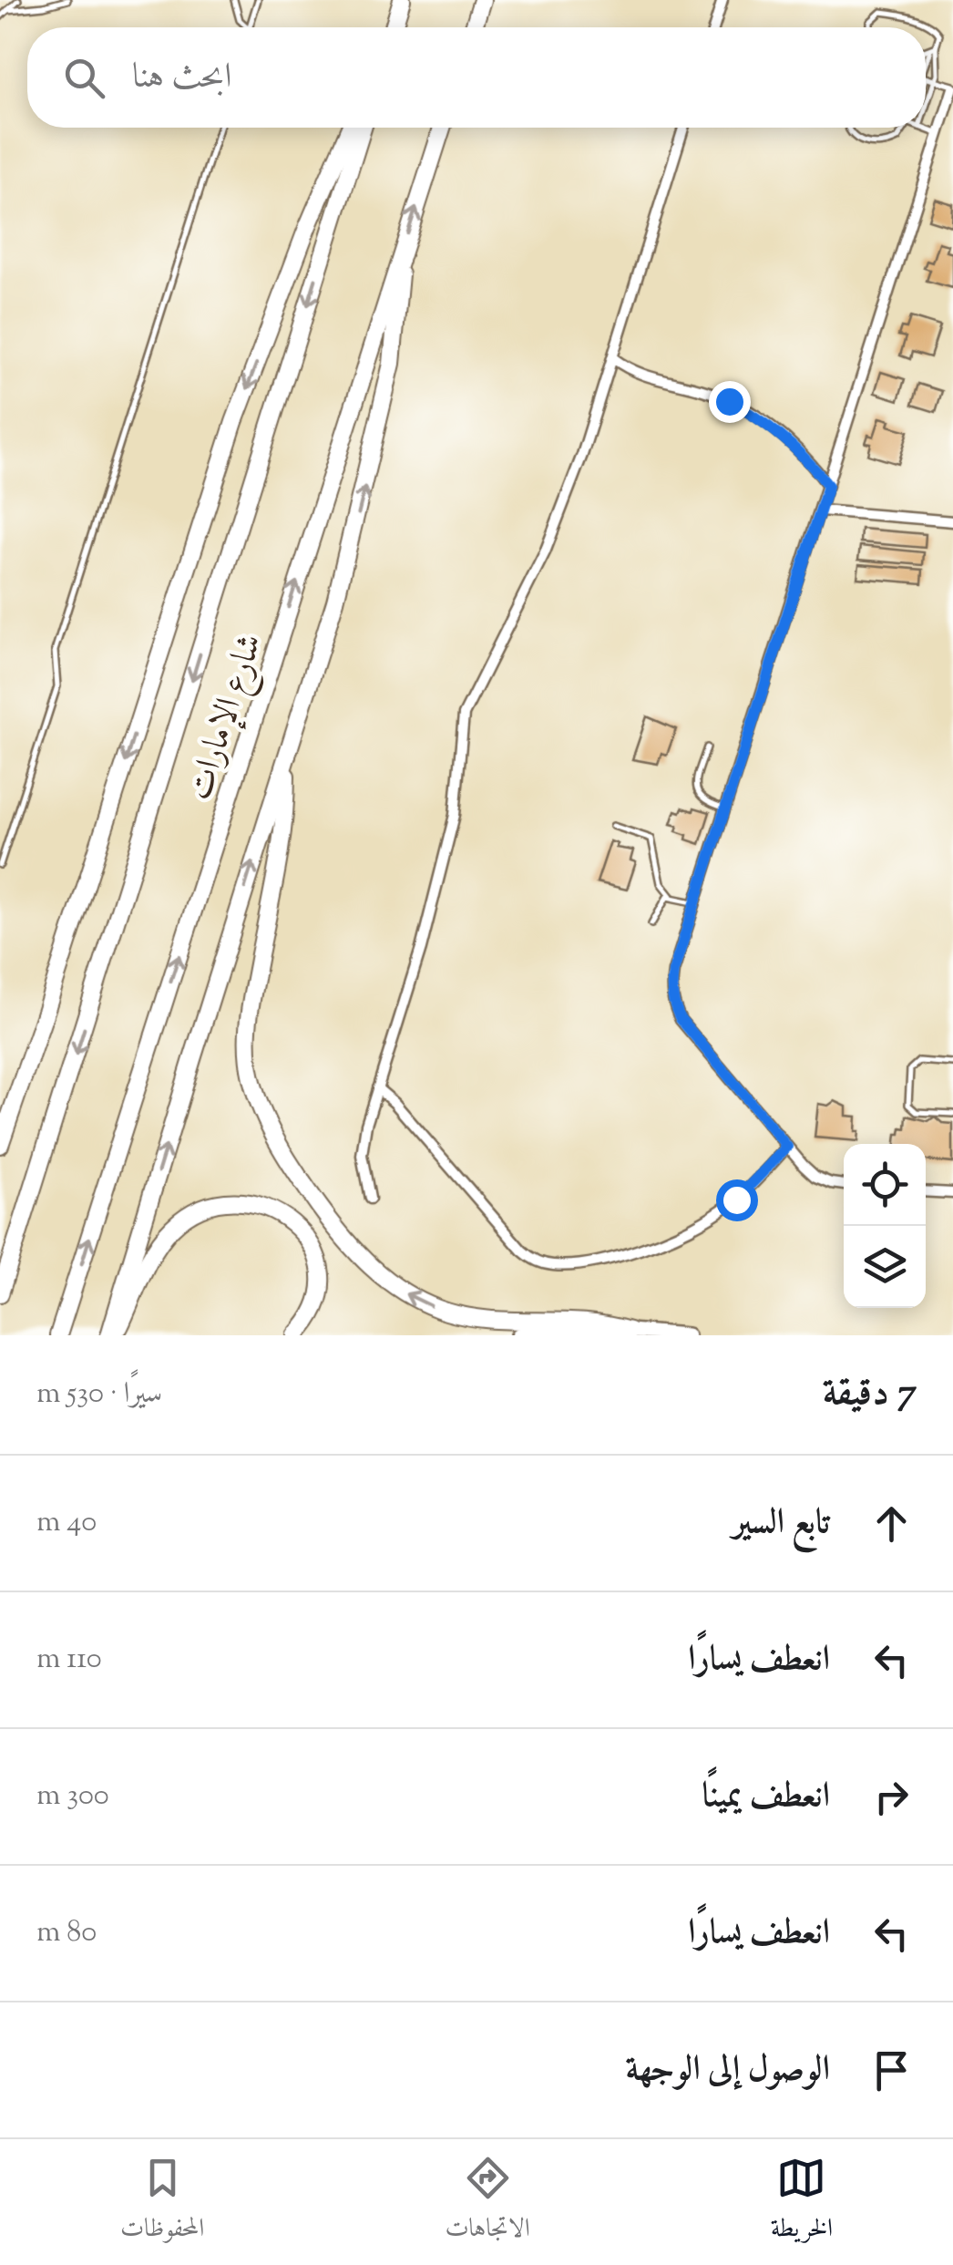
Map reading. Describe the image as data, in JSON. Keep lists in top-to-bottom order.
{
  "streets": {
    "highway": ["شارع الإمارات"]
  },
  "page": {
    "search": "ابحث هنا",
    "heading": ["7 دقيقة", "سيرًا · 530 m"],
    "list": [
      ["تابع السير", "40 m"],
      ["انعطف يسارًا", "110 m"],
      ["انعطف يمينًا", "300 m"],
      ["انعطف يسارًا", "80 m"],
      "الوصول إلى الوجهة"
    ],
    "nav": ["الخريطة", "الاتجاهات", "المحفوظات"]
  }
}
